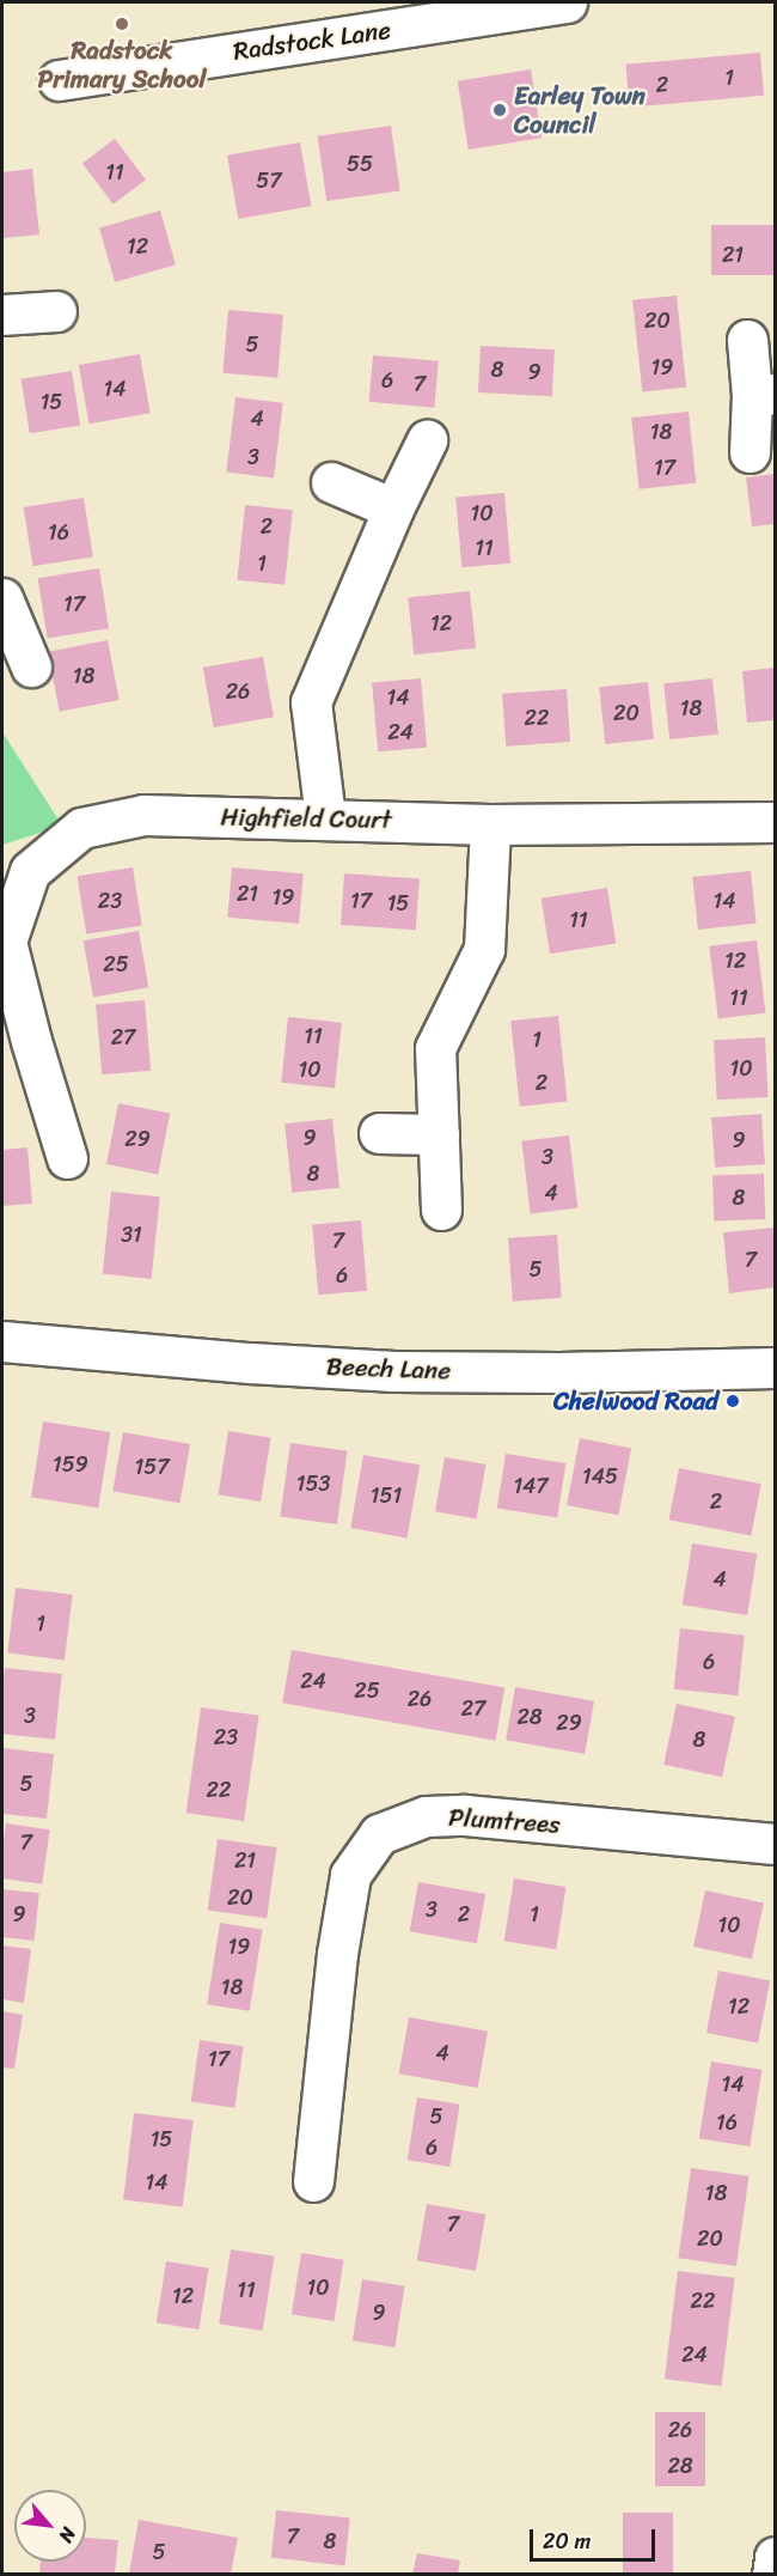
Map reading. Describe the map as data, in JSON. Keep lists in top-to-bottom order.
{
  "streets": {
    "street": [
      "Radstock Lane",
      "Highfield Court",
      "Beech Lane",
      "Plumtrees"
    ]
  },
  "places": ["Radstock Primary School", "Earley Town Council", "Chelwood Road"],
  "house_numbers": [
    "1",
    "2",
    "55",
    "11",
    "57",
    "12",
    "21",
    "20",
    "5",
    "19",
    "8",
    "9",
    "6",
    "7",
    "14",
    "15",
    "4",
    "18",
    "3",
    "17",
    "10",
    "2",
    "16",
    "11",
    "1",
    "17",
    "12",
    "18",
    "26",
    "14",
    "18",
    "20",
    "22",
    "24",
    "21",
    "19",
    "23",
    "17",
    "14",
    "15",
    "11",
    "12",
    "25",
    "11",
    "11",
    "27",
    "1",
    "10",
    "10",
    "2",
    "9",
    "29",
    "9",
    "3",
    "8",
    "4",
    "8",
    "31",
    "7",
    "7",
    "5",
    "6",
    "159",
    "157",
    "145",
    "153",
    "147",
    "151",
    "2",
    "4",
    "1",
    "6",
    "24",
    "25",
    "26",
    "27",
    "3",
    "28",
    "29",
    "23",
    "8",
    "5",
    "22",
    "7",
    "21",
    "20",
    "3",
    "9",
    "2",
    "1",
    "10",
    "19",
    "18",
    "12",
    "4",
    "17",
    "14",
    "5",
    "16",
    "15",
    "6",
    "14",
    "18",
    "7",
    "20",
    "10",
    "11",
    "12",
    "22",
    "9",
    "24",
    "26",
    "28",
    "7",
    "8",
    "5"
  ],
  "scale_bar": "20 m",
  "north": "bottom right"
}
